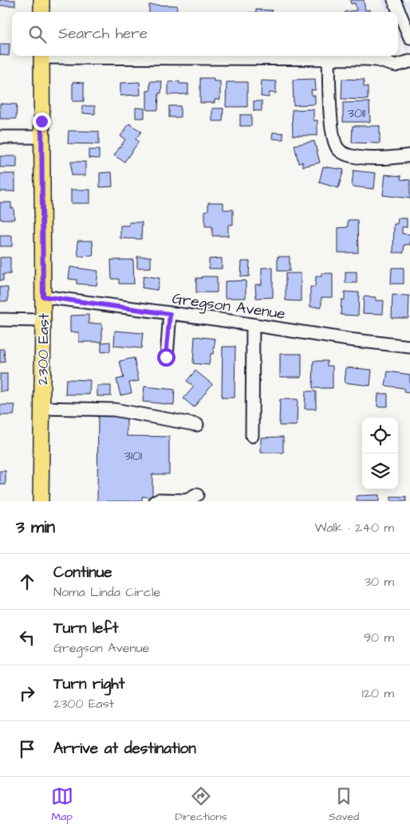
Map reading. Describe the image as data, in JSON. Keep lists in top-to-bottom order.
{
  "streets": {
    "main road": ["2300 East"],
    "street": ["Gregson Avenue"]
  },
  "crossings": [
    ["Gregson Avenue", "2300 East"]
  ],
  "house_numbers": ["3011", "3101"],
  "page": {
    "search": "Search here",
    "heading": ["3 min", "Walk · 240 m"],
    "list": [
      ["Continue", "Noma Linda Circle", "30 m"],
      ["Turn left", "Gregson Avenue", "90 m"],
      ["Turn right", "2300 East", "120 m"],
      "Arrive at destination"
    ],
    "nav": ["Map", "Directions", "Saved"]
  }
}
